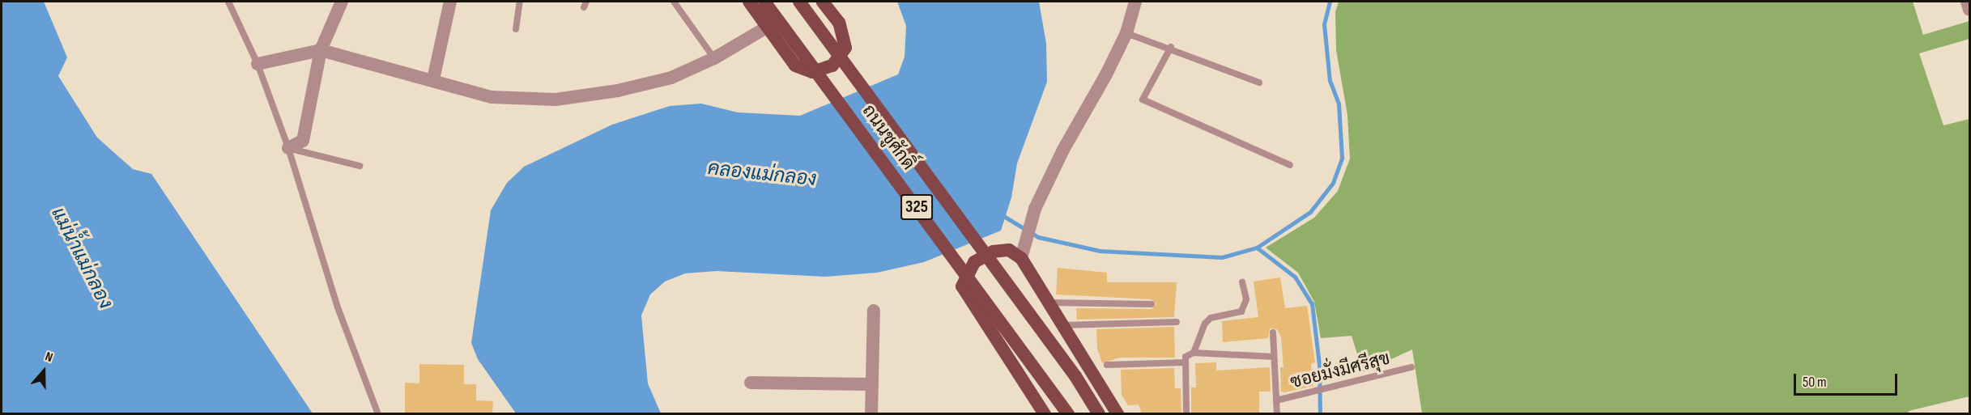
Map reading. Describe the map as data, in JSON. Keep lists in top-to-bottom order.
{
  "streets": {
    "main road": ["ถนนชูศักดิ์", "325"],
    "lane": ["ซอยมั่งมีศรีสุข"]
  },
  "water": ["คลองแม่กลอง", "แม่น้ำแม่กลอง"],
  "scale_bar": "50 m",
  "north": "top"
}
